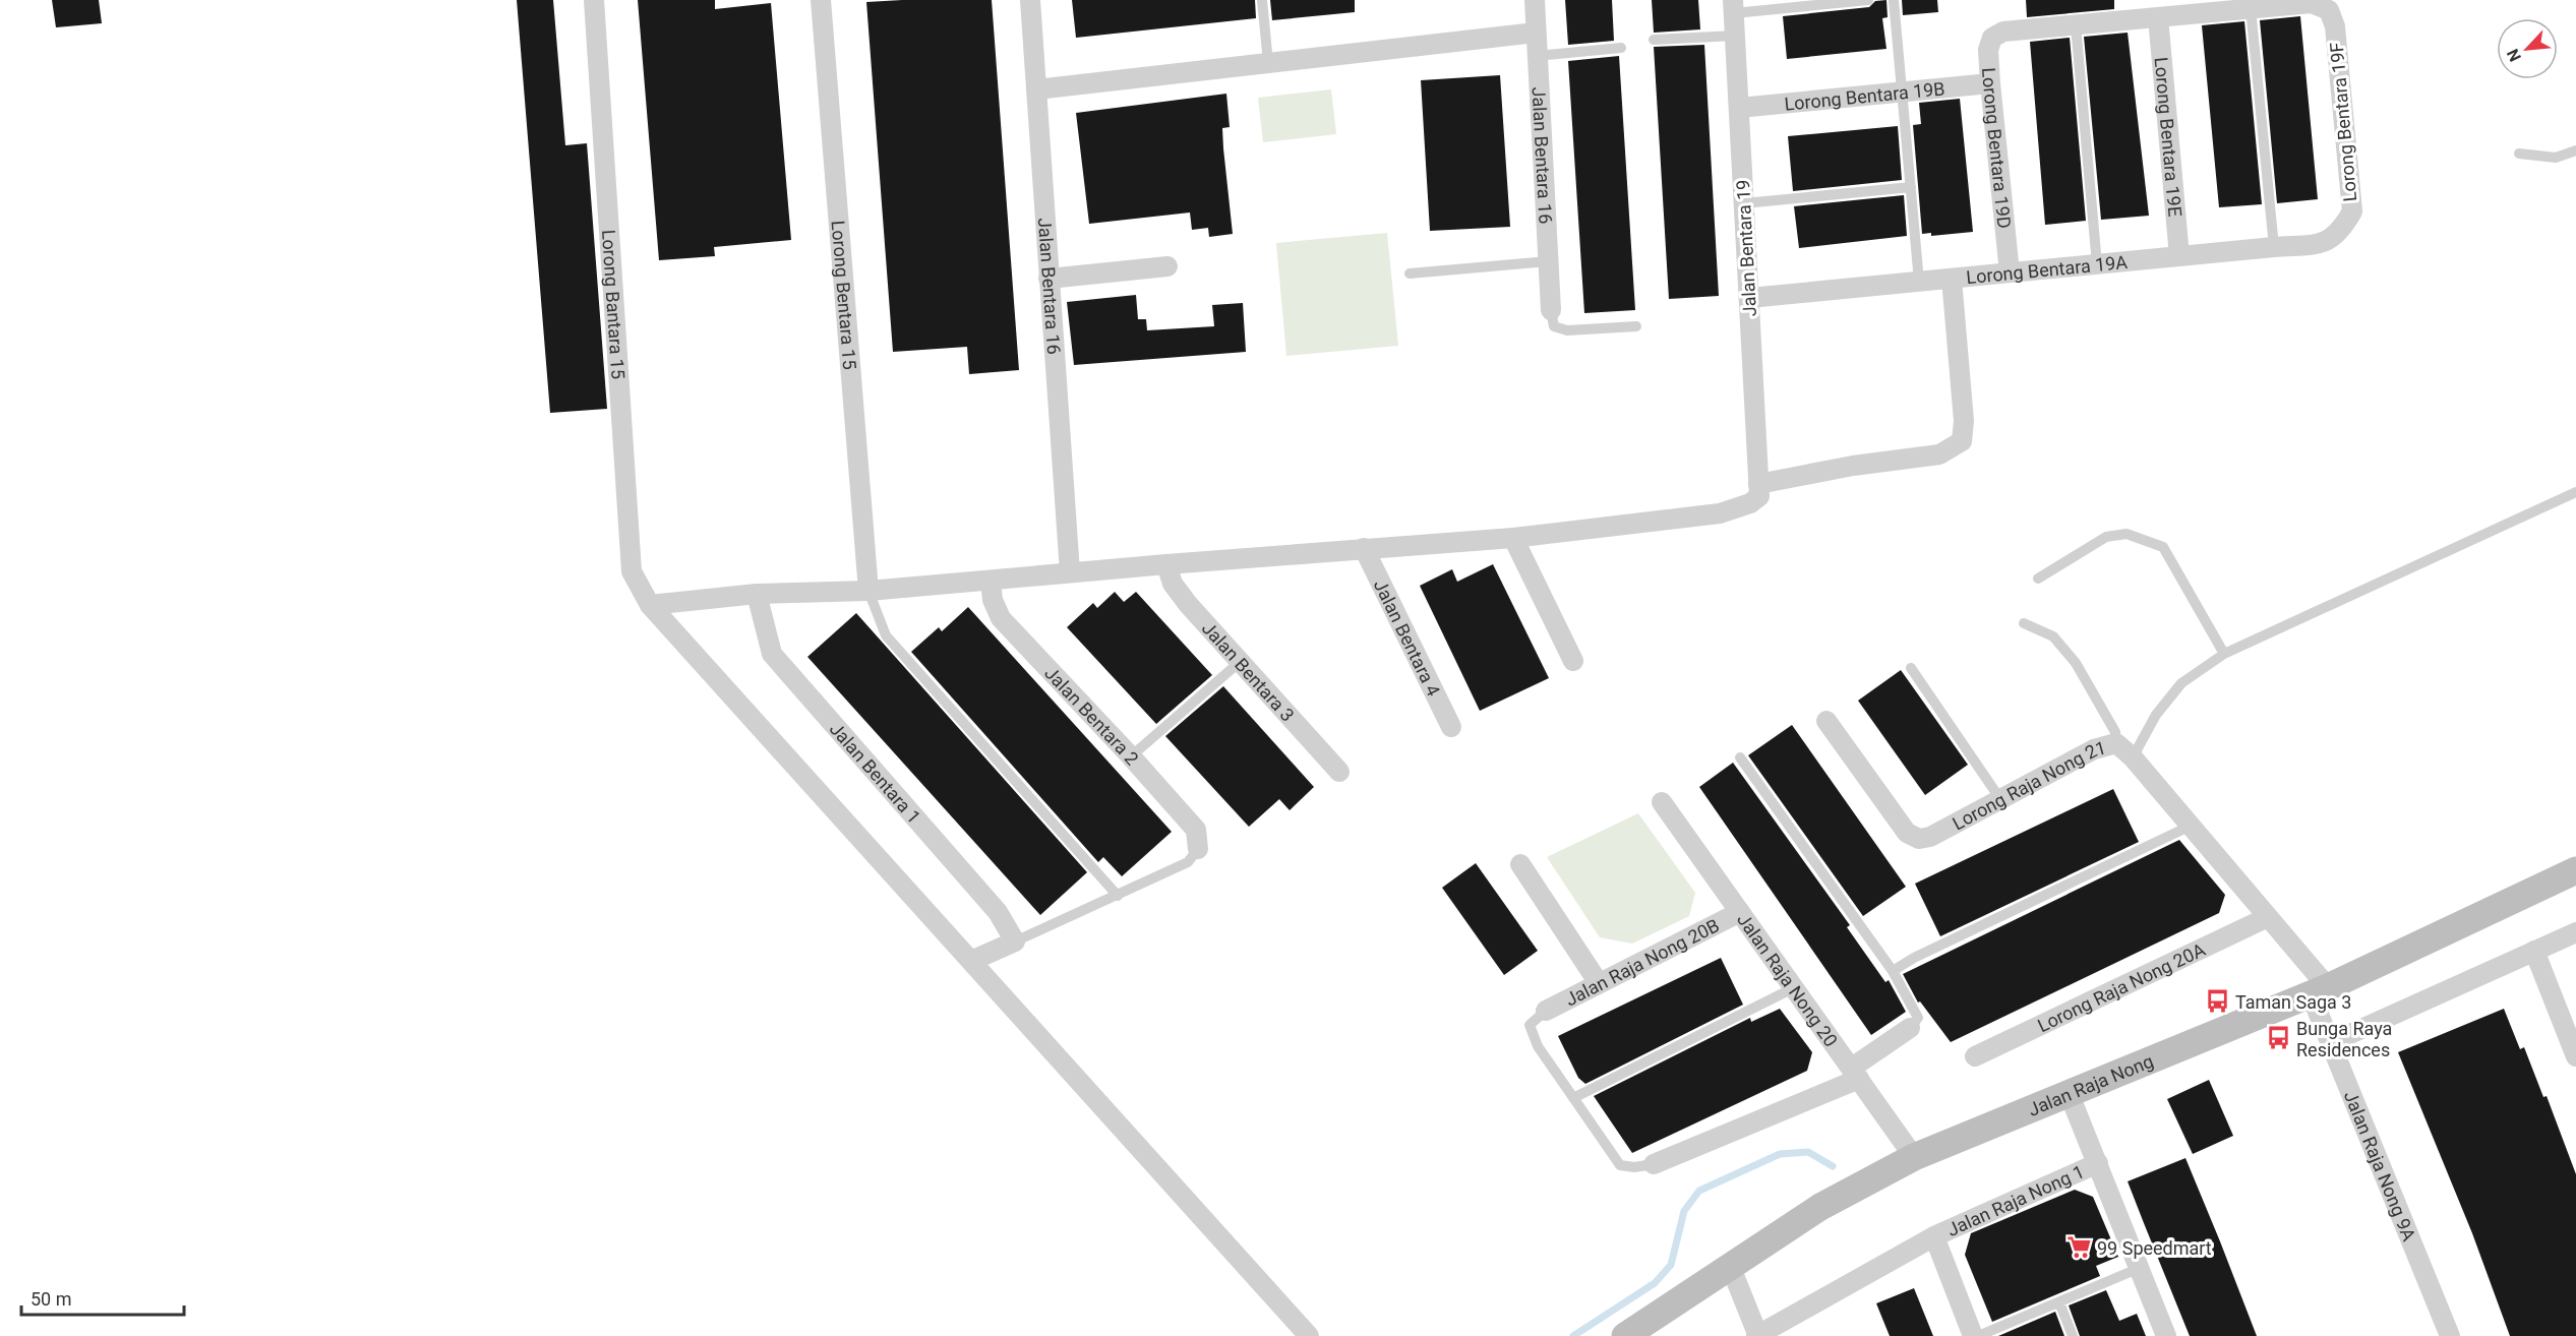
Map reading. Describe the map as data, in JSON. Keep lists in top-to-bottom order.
{
  "streets": {
    "main road": ["Jalan Raja Nong"],
    "street": [
      "Lorong Bentara 19B",
      "Lorong Bentara 19F",
      "Lorong Bentara 19E",
      "Lorong Bentara 19D",
      "Jalan Bentara 16",
      "Jalan Bentara 19",
      "Lorong Bentara 19A",
      "Lorong Bentara 15",
      "Lorong Bantara 15",
      "Jalan Bentara 4",
      "Jalan Bentara 3",
      "Jalan Bentara 2",
      "Jalan Bentara 1",
      "Lorong Raja Nong 21",
      "Jalan Raja Nong 20B",
      "Jalan Raja Nong 20",
      "Lorong Raja Nong 20A",
      "Jalan Raja Nong 9A",
      "Jalan Raja Nong 1"
    ]
  },
  "crossings": [
    ["Lorong Bentara 19B", "Lorong Bentara 19D"],
    ["Lorong Bentara 19B", "Jalan Bentara 19"],
    ["Lorong Bentara 19F", "Lorong Bentara 19A"],
    ["Lorong Bentara 19E", "Lorong Bentara 19A"],
    ["Lorong Bentara 19D", "Lorong Bentara 19A"],
    ["Jalan Bentara 19", "Lorong Bentara 19A"],
    ["Lorong Raja Nong 21", "Lorong Raja Nong 20A"],
    ["Lorong Raja Nong 21", "Jalan Raja Nong"],
    ["Lorong Raja Nong 21", "Jalan Raja Nong 9A"],
    ["Jalan Raja Nong 20B", "Jalan Raja Nong 20"],
    ["Jalan Raja Nong 20", "Jalan Raja Nong"],
    ["Jalan Raja Nong", "Jalan Raja Nong 9A"]
  ],
  "places": {
    "bus stop": ["Taman Saga 3", "Bunga Raya Residences"],
    "supermarket": ["99 Speedmart"]
  },
  "scale_bar": "50 m",
  "north": "bottom left"
}
